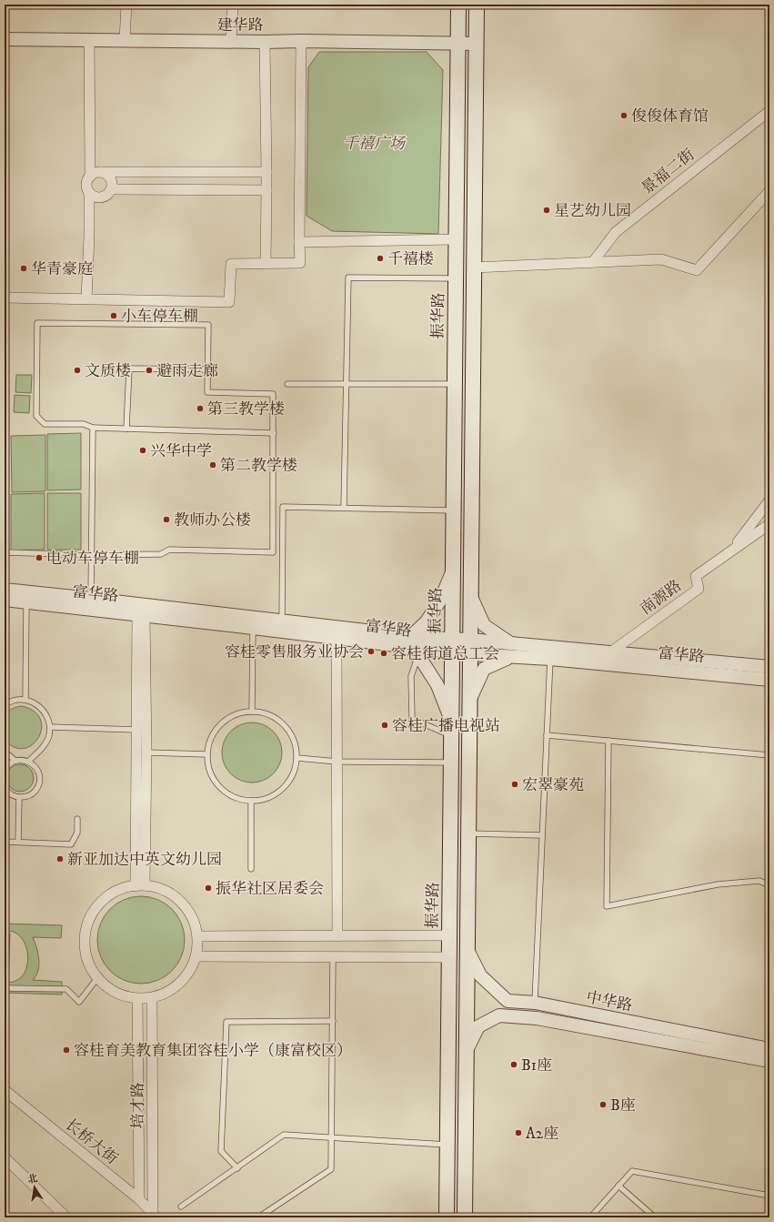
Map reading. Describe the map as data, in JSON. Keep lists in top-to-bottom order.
{
  "streets": {
    "main road": ["振华路"],
    "street": [
      "建华路",
      "景福二街",
      "富华路",
      "南源路",
      "中华路",
      "培才路",
      "长桥大街"
    ]
  },
  "crossings": [
    ["建华路", "振华路"],
    ["振华路", "富华路"],
    ["富华路", "南源路"],
    ["培才路", "长桥大街"]
  ],
  "parks": ["千禧广场"],
  "places": [
    "俊俊体育馆",
    "星艺幼儿园",
    "千禧楼",
    "华青豪庭",
    "小车停车棚",
    "文质楼",
    "避雨走廊",
    "第三教学楼",
    "兴华中学",
    "第二教学楼",
    "教师办公楼",
    "电动车停车棚",
    "容桂零售服务业协会",
    "容桂街道总工会",
    "容桂广播电视站",
    "宏翠豪苑",
    "新亚加达中英文幼儿园",
    "振华社区居委会",
    "容桂育美教育集团容桂小学（康富校区）",
    "B1座",
    "B座",
    "A2座"
  ],
  "north": "top"
}
